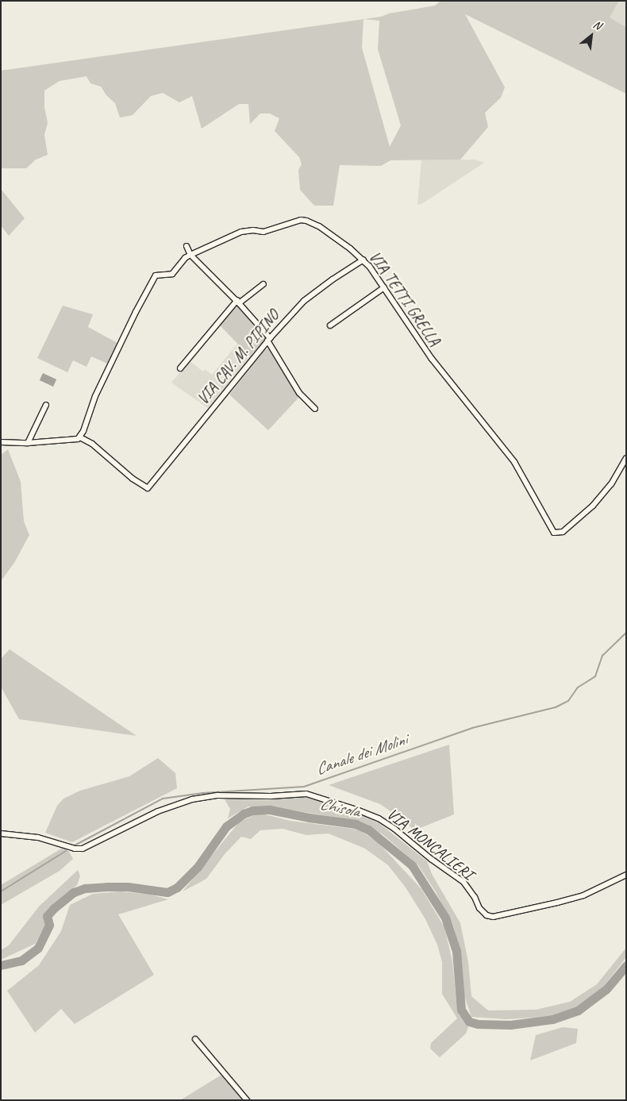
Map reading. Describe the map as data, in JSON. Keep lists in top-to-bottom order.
{
  "streets": {
    "street": ["VIA TETTI GRELLA", "VIA CAV. M. PIPINO", "VIA MONCALIERI"]
  },
  "crossings": [
    ["VIA TETTI GRELLA", "VIA CAV. M. PIPINO"]
  ],
  "water": ["Canale dei Molini", "Chisola"],
  "north": "top right"
}
